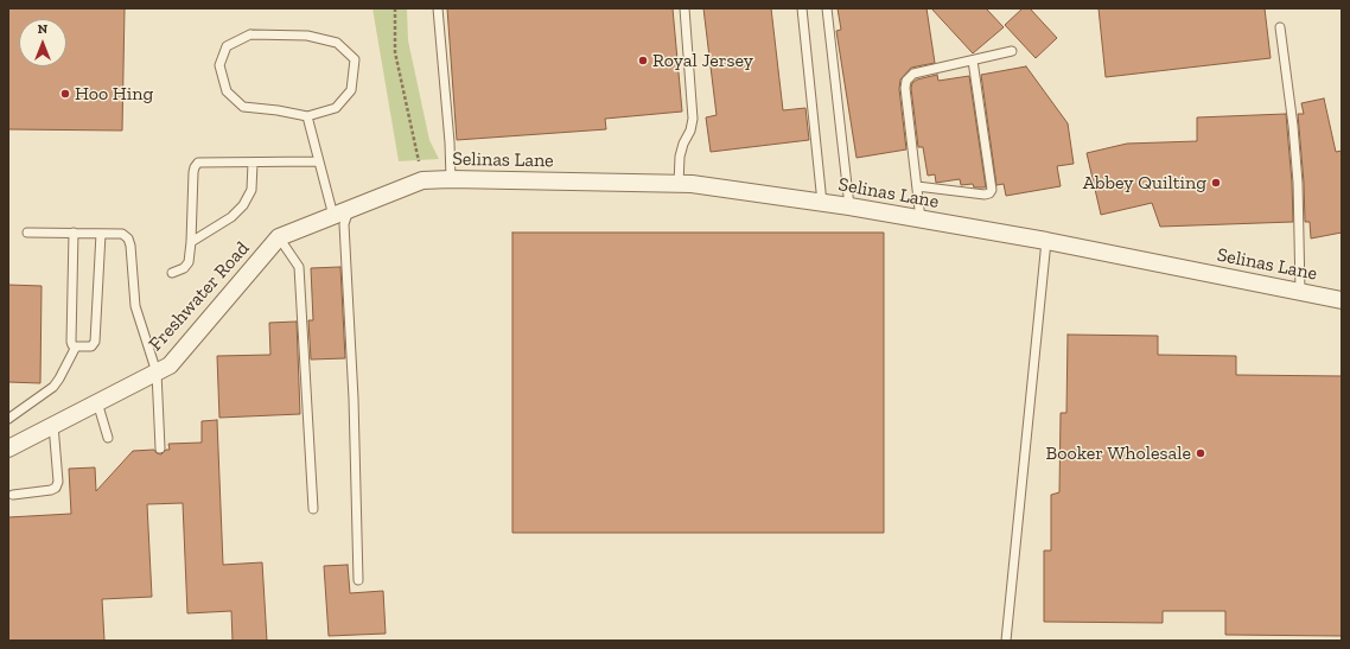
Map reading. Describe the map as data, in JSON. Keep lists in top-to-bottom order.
{
  "streets": {
    "street": ["Selinas Lane", "Freshwater Road"]
  },
  "crossings": [
    ["Selinas Lane", "Freshwater Road"]
  ],
  "places": [
    "Royal Jersey",
    "Hoo Hing",
    "Abbey Quilting",
    "Booker Wholesale"
  ],
  "north": "top"
}
